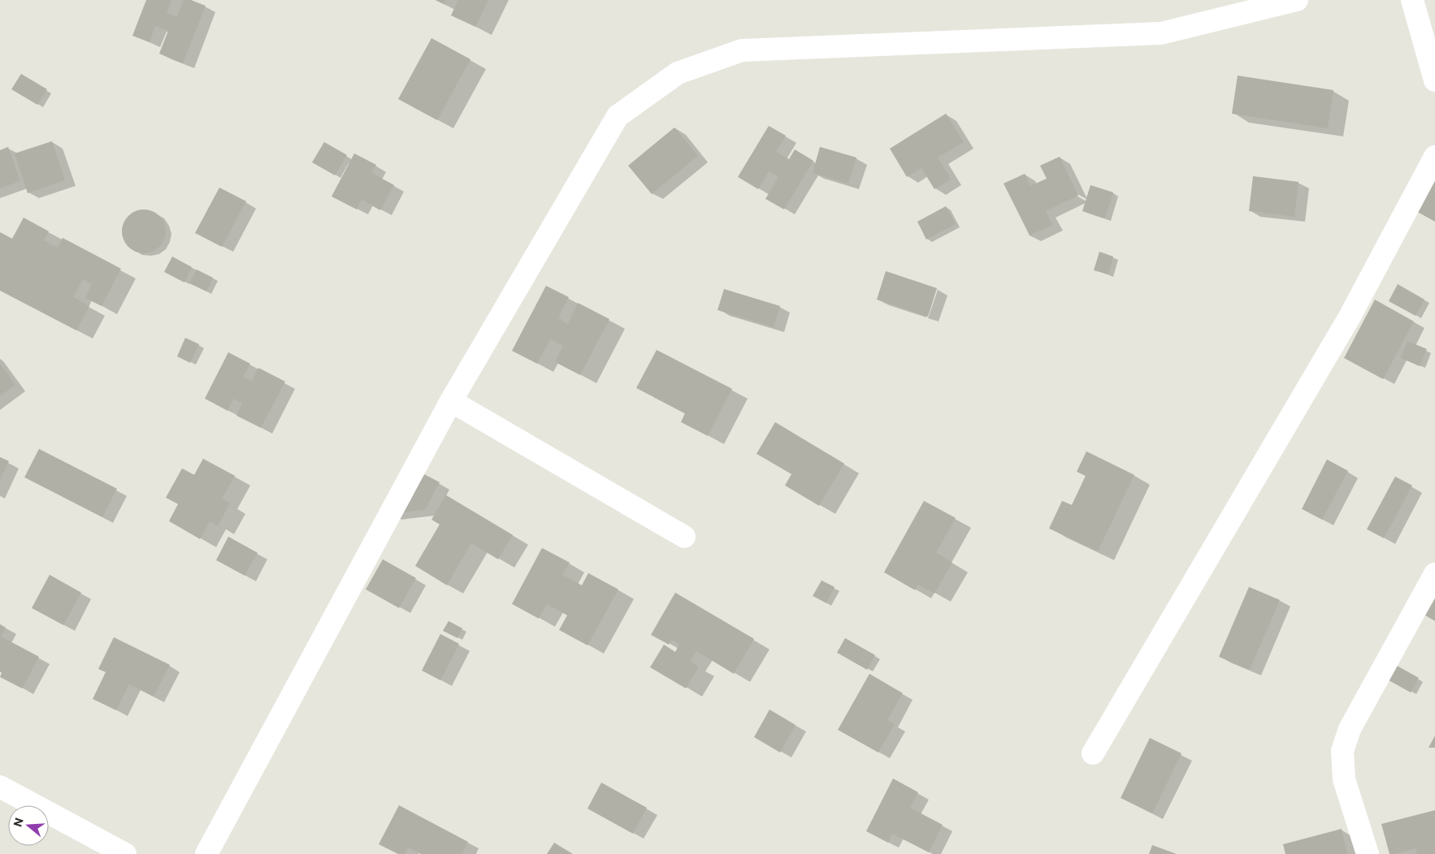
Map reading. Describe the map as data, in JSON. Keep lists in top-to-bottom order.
{
  "north": "left"
}
